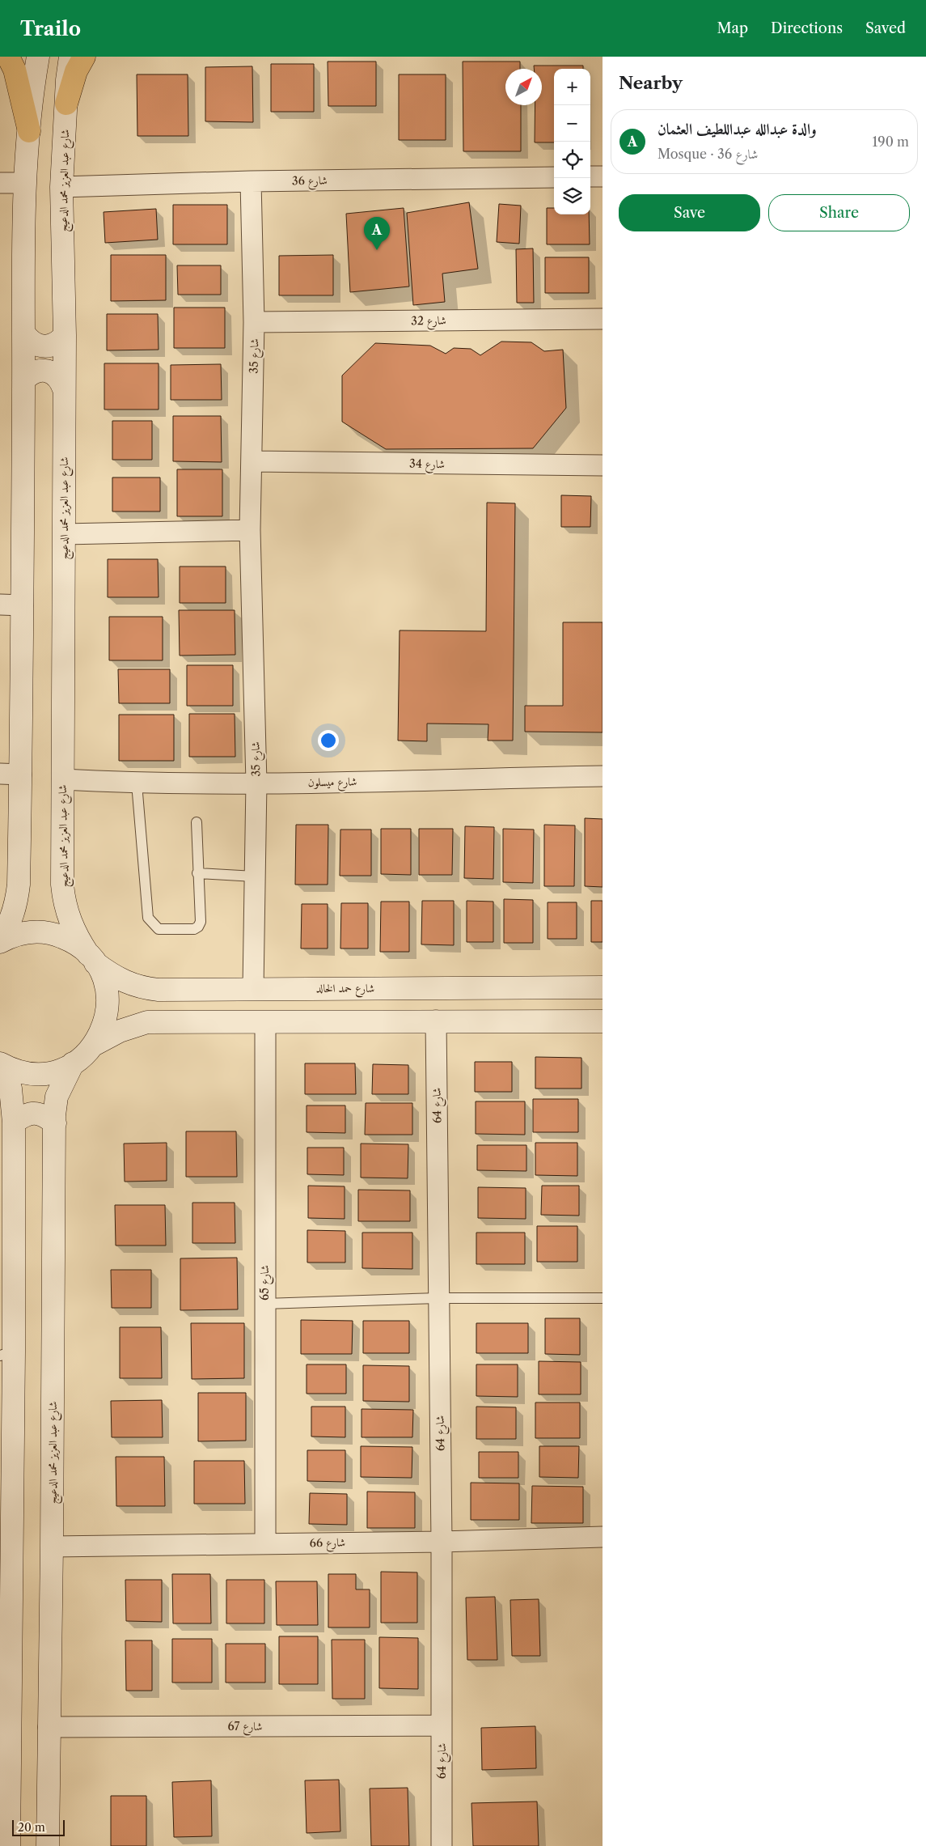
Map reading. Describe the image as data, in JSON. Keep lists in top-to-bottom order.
{
  "streets": {
    "street": [
      "شارع عبد العزيز محمد الدعيج",
      "شارع 36",
      "شارع 32",
      "شارع 35",
      "شارع 34",
      "شارع ميسلون",
      "شارع حمد الخالد",
      "شارع 64",
      "شارع 65",
      "شارع 66",
      "شارع 67"
    ]
  },
  "crossings": [
    ["شارع عبد العزيز محمد الدعيج", "شارع 36"],
    ["شارع عبد العزيز محمد الدعيج", "شارع ميسلون"],
    ["شارع عبد العزيز محمد الدعيج", "شارع حمد الخالد"],
    ["شارع عبد العزيز محمد الدعيج", "شارع 66"],
    ["شارع عبد العزيز محمد الدعيج", "شارع 67"],
    ["شارع 36", "شارع 35"],
    ["شارع 32", "شارع 35"],
    ["شارع 35", "شارع 34"],
    ["شارع 35", "شارع ميسلون"],
    ["شارع 35", "شارع حمد الخالد"],
    ["شارع 64", "شارع 66"],
    ["شارع 64", "شارع 67"],
    ["شارع 65", "شارع 66"]
  ],
  "scale_bar": "20 m",
  "north": "top right",
  "page": {
    "header": "Trailo",
    "nav": ["Map", "Directions", "Saved"],
    "heading": "Nearby",
    "map_buttons": ["+", "−"],
    "list": [
      {
        "mark": "A",
        "name": "والدة عبدالله عبداللطيف العثمان",
        "note": "Mosque · شارع 36",
        "value": "190 m"
      }
    ],
    "buttons": ["Save", "Share"],
    "pins": "A",
    "scale": "20 m"
  }
}
